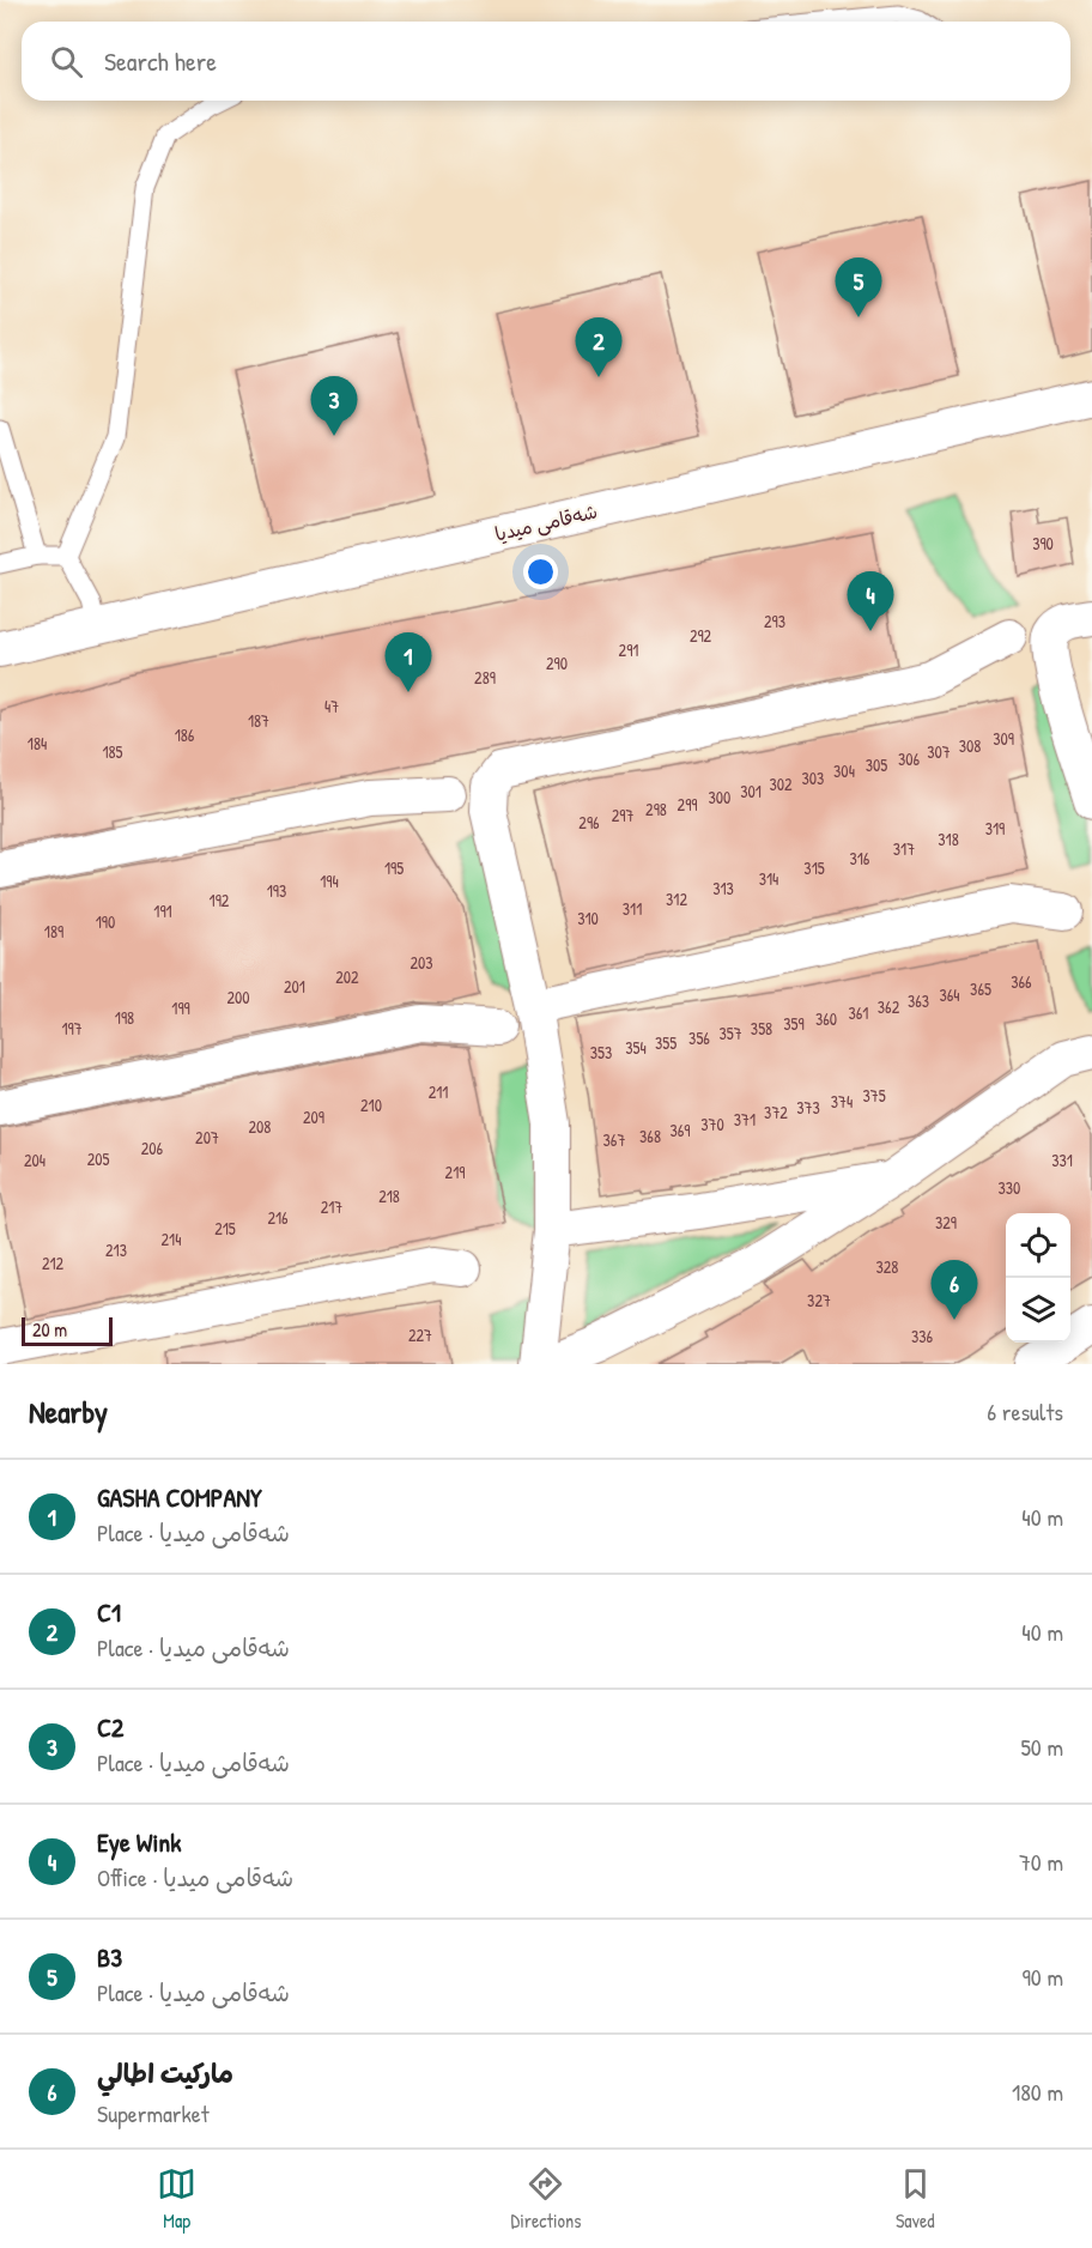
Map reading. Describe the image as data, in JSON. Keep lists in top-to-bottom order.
{
  "streets": {
    "street": ["شەقامی میدیا"]
  },
  "house_numbers": [
    "390",
    "293",
    "292",
    "291",
    "290",
    "289",
    "47",
    "187",
    "186",
    "309",
    "184",
    "308",
    "185",
    "307",
    "306",
    "305",
    "304",
    "303",
    "302",
    "301",
    "300",
    "299",
    "298",
    "297",
    "296",
    "319",
    "318",
    "317",
    "316",
    "195",
    "315",
    "314",
    "194",
    "313",
    "193",
    "312",
    "192",
    "311",
    "191",
    "310",
    "190",
    "189",
    "203",
    "202",
    "366",
    "201",
    "365",
    "364",
    "200",
    "363",
    "362",
    "199",
    "361",
    "198",
    "360",
    "359",
    "197",
    "358",
    "357",
    "356",
    "355",
    "354",
    "353",
    "211",
    "375",
    "374",
    "210",
    "373",
    "372",
    "209",
    "371",
    "370",
    "208",
    "369",
    "368",
    "207",
    "367",
    "206",
    "205",
    "204",
    "331",
    "219",
    "330",
    "218",
    "217",
    "216",
    "329",
    "215",
    "214",
    "213",
    "212",
    "328",
    "327",
    "227",
    "336"
  ],
  "scale_bar": "20 m",
  "page": {
    "search": "Search here",
    "pins": [
      "5",
      "2",
      "3",
      "4",
      "1",
      "6"
    ],
    "scale": "20 m",
    "heading": ["Nearby", "6 results"],
    "list": [
      {
        "mark": "1",
        "name": "GASHA COMPANY",
        "note": "Place · شەقامی میدیا",
        "value": "40 m"
      },
      {
        "mark": "2",
        "name": "C1",
        "note": "Place · شەقامی میدیا",
        "value": "40 m"
      },
      {
        "mark": "3",
        "name": "C2",
        "note": "Place · شەقامی میدیا",
        "value": "50 m"
      },
      {
        "mark": "4",
        "name": "Eye Wink",
        "note": "Office · شەقامی میدیا",
        "value": "70 m"
      },
      {
        "mark": "5",
        "name": "B3",
        "note": "Place · شەقامی میدیا",
        "value": "90 m"
      },
      {
        "mark": "6",
        "name": "ماركيت اطالي",
        "note": "Supermarket",
        "value": "180 m"
      }
    ],
    "nav": ["Map", "Directions", "Saved"]
  }
}
